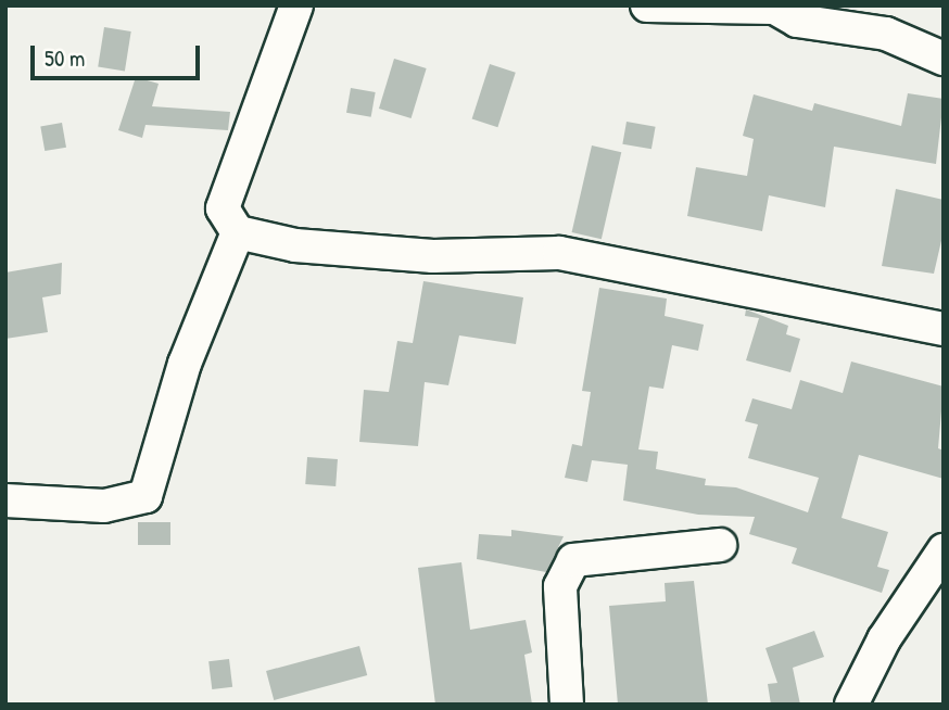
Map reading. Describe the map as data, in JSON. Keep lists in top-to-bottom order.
{
  "scale_bar": "50 m"
}
